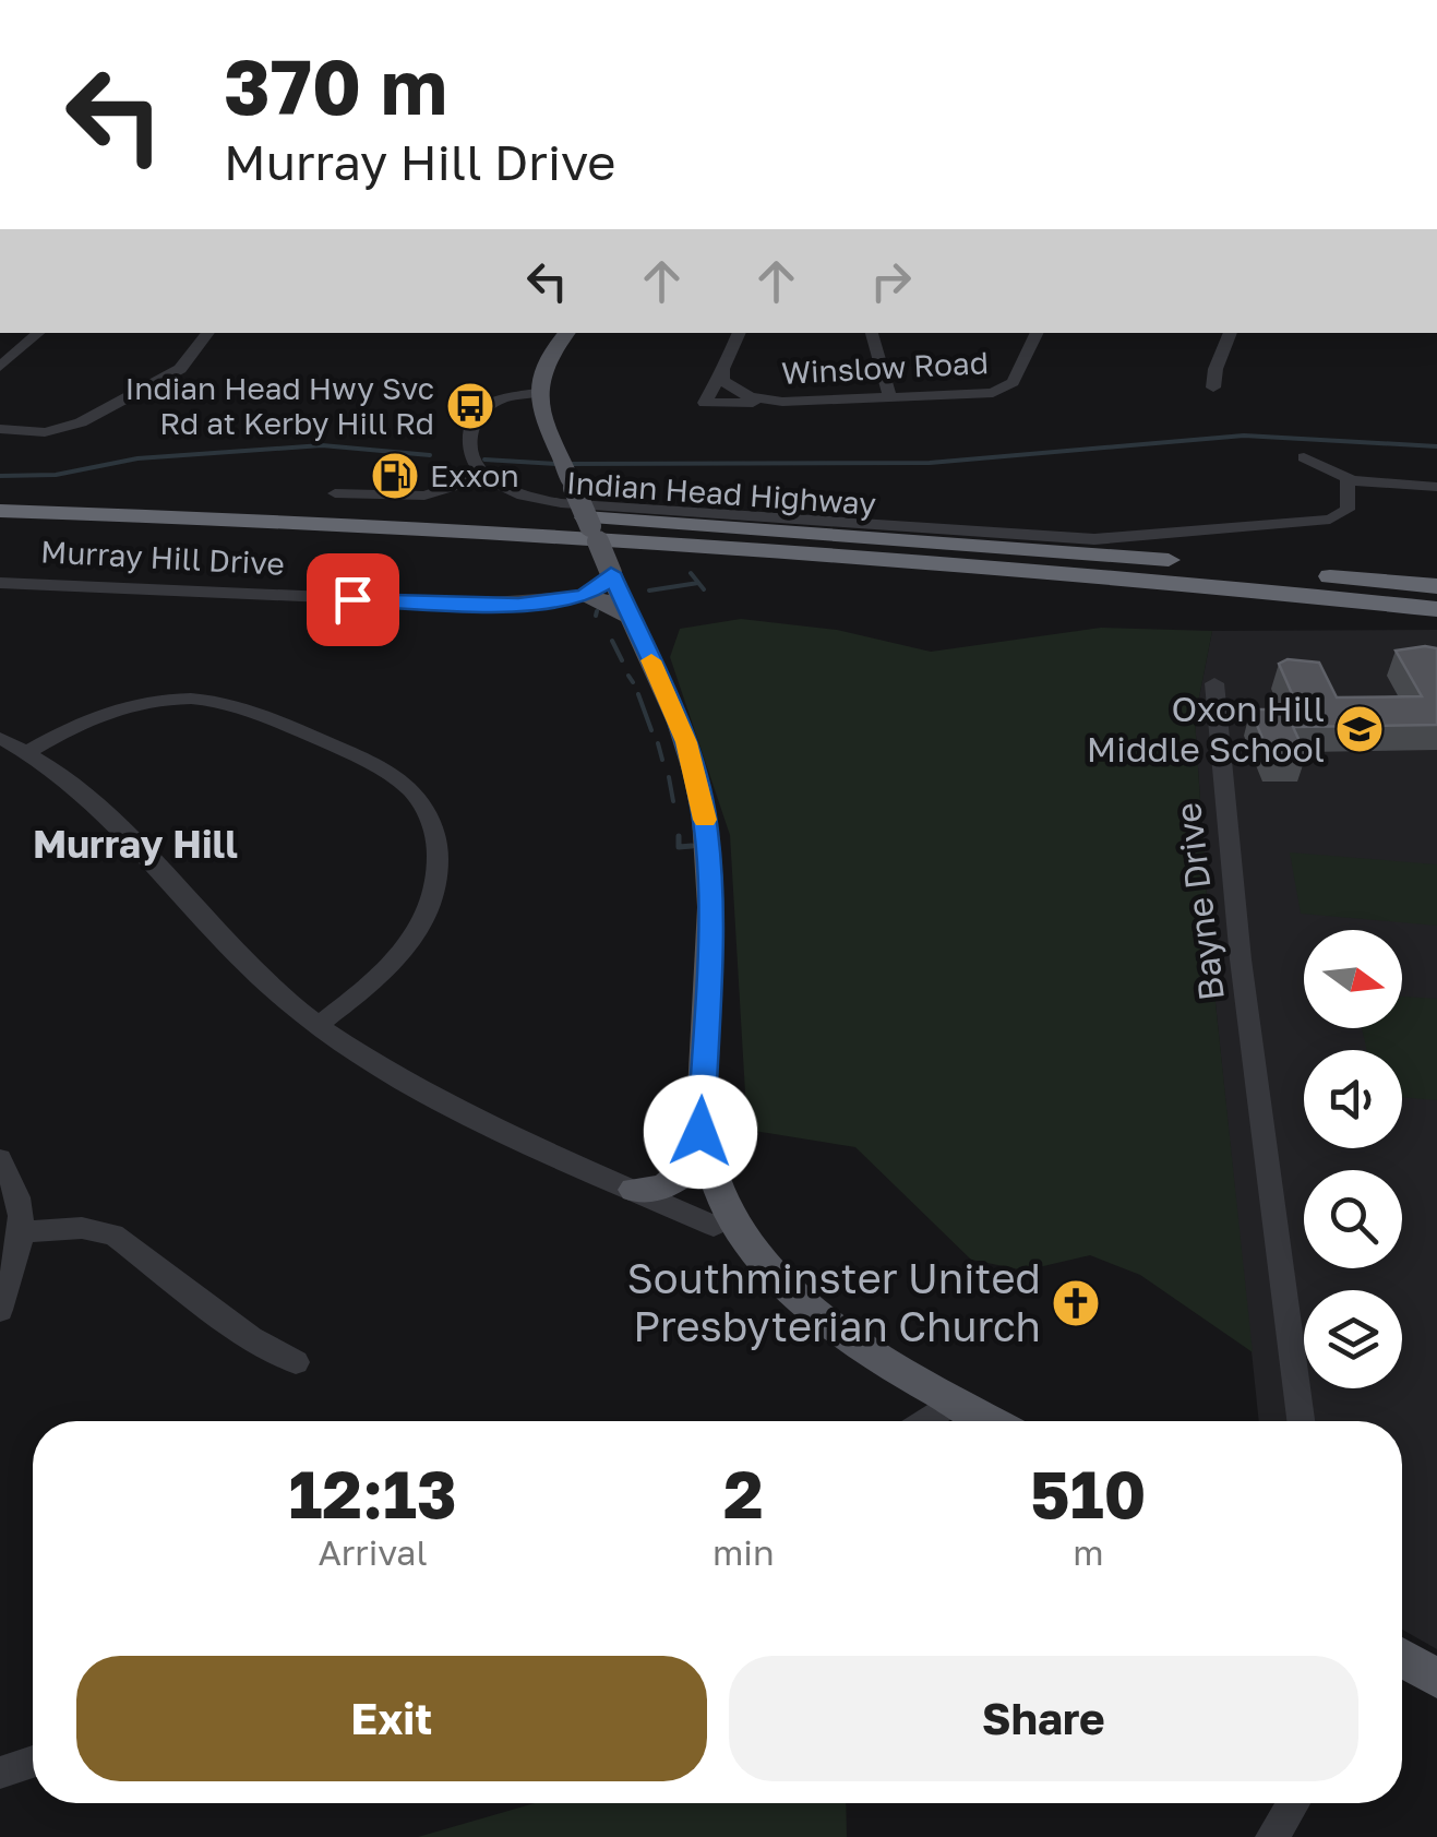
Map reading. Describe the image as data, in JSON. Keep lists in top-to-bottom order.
{
  "streets": {
    "highway": ["Indian Head Highway"],
    "street": ["Winslow Road", "Murray Hill Drive", "Bayne Drive"]
  },
  "districts": ["Murray Hill"],
  "places": {
    "bus stop": ["Indian Head Hwy Svc Rd at Kerby Hill Rd"],
    "fuel station": ["Exxon"],
    "school or university": ["Oxon Hill Middle School"],
    "church": ["Southminster United Presbyterian Church"]
  },
  "north": "right",
  "page": {
    "turn": ["370 m", "Murray Hill Drive"],
    "eta": [
      "12:13",
      "Arrival",
      "2",
      "min",
      "510",
      "m"
    ],
    "buttons": ["Exit", "Share"]
  }
}
